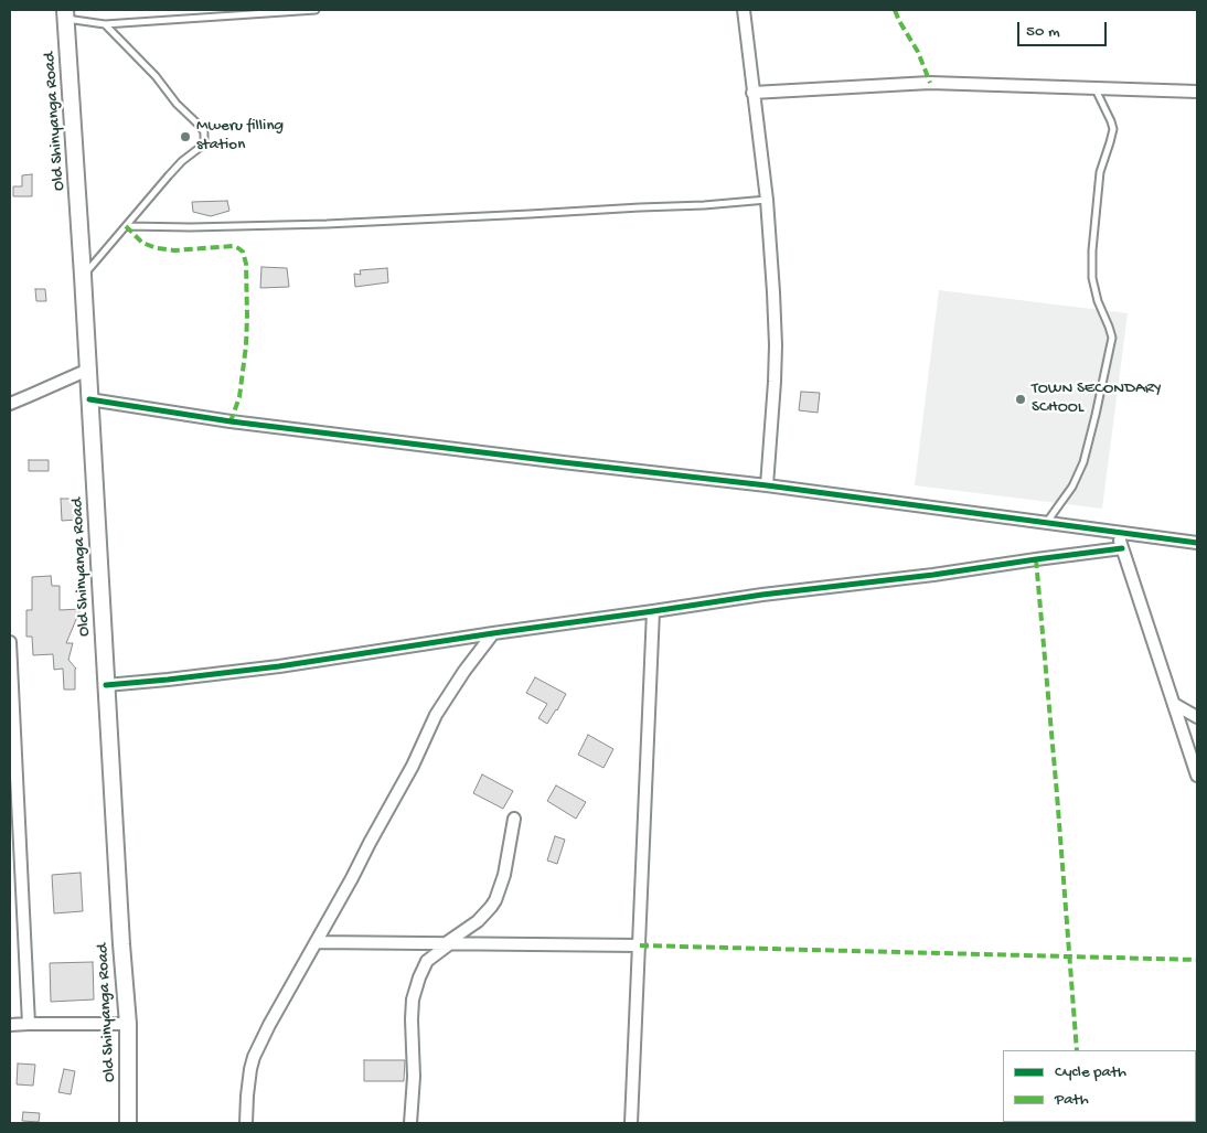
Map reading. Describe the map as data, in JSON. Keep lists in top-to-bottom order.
{
  "streets": {
    "main road": ["Old Shinyanga Road"]
  },
  "places": ["Mweru filling station", "TOWN SECONDARY SCHOOL"],
  "legend": ["Cycle path", "Path"],
  "scale_bar": "50 m"
}
